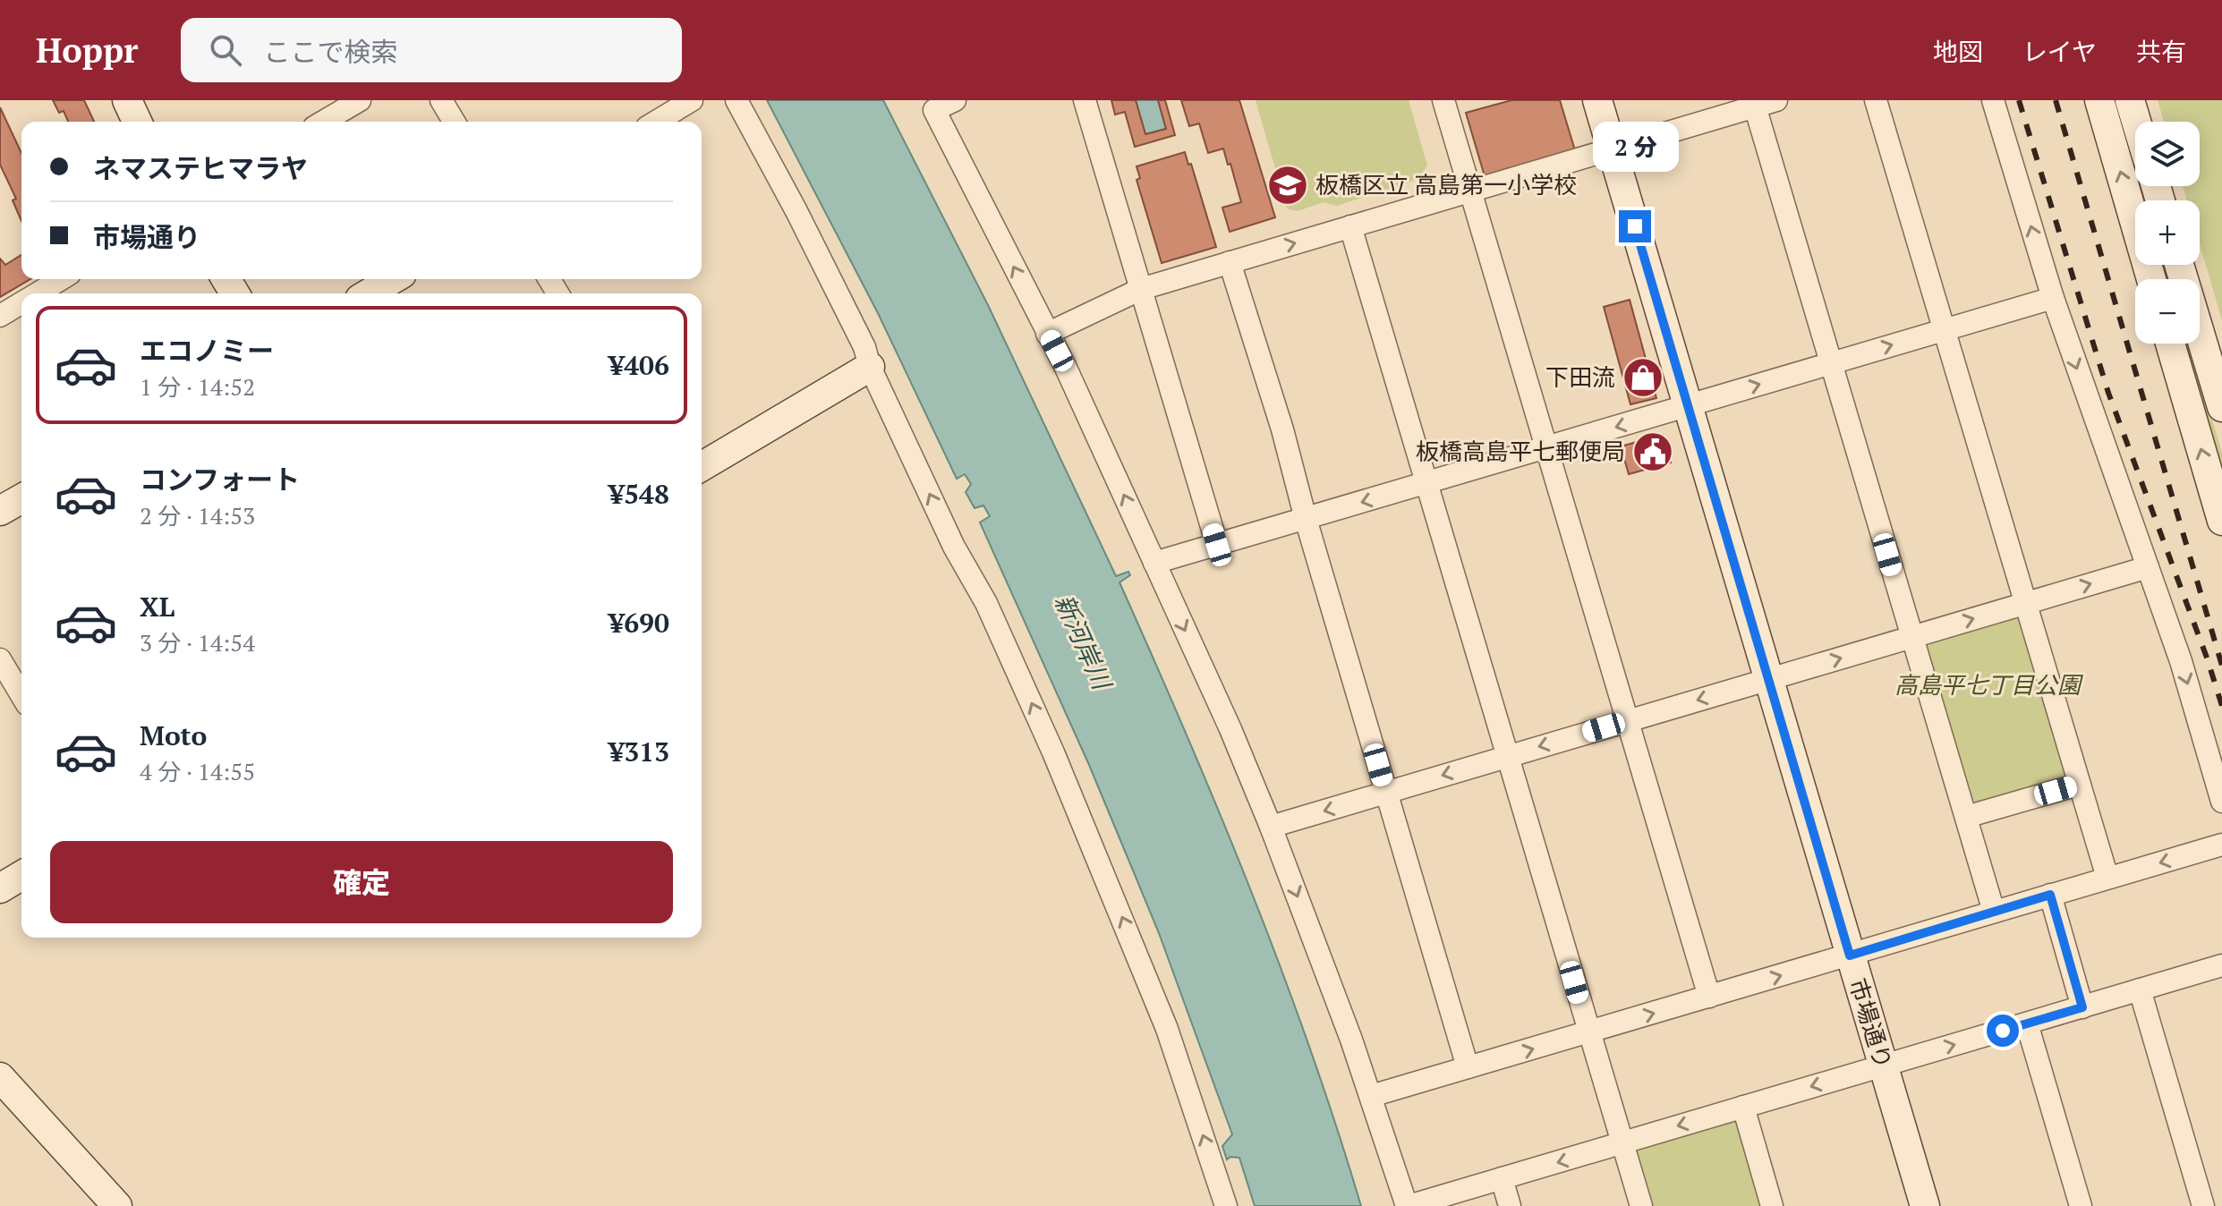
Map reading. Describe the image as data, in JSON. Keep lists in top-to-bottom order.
{
  "streets": {
    "street": ["市場通り"]
  },
  "water": ["新河岸川"],
  "parks": ["高島平七丁目公園"],
  "places": {
    "school or university": ["板橋区立 高島第一小学校"],
    "shop": ["下田流"],
    "public building": ["板橋高島平七郵便局"]
  },
  "page": {
    "header": "Hoppr",
    "search": "ここで検索",
    "nav": ["地図", "レイヤ", "共有"],
    "map_buttons": ["+", "−"],
    "bubble": "2 分",
    "banner": ["ネマステヒマラヤ", "市場通り"],
    "list": [
      {
        "name": "エコノミー",
        "note": "1 分 · 14:52",
        "value": "¥406"
      },
      {
        "name": "コンフォート",
        "note": "2 分 · 14:53",
        "value": "¥548"
      },
      {
        "name": "XL",
        "note": "3 分 · 14:54",
        "value": "¥690"
      },
      {
        "name": "Moto",
        "note": "4 分 · 14:55",
        "value": "¥313"
      }
    ],
    "buttons": "確定"
  }
}
